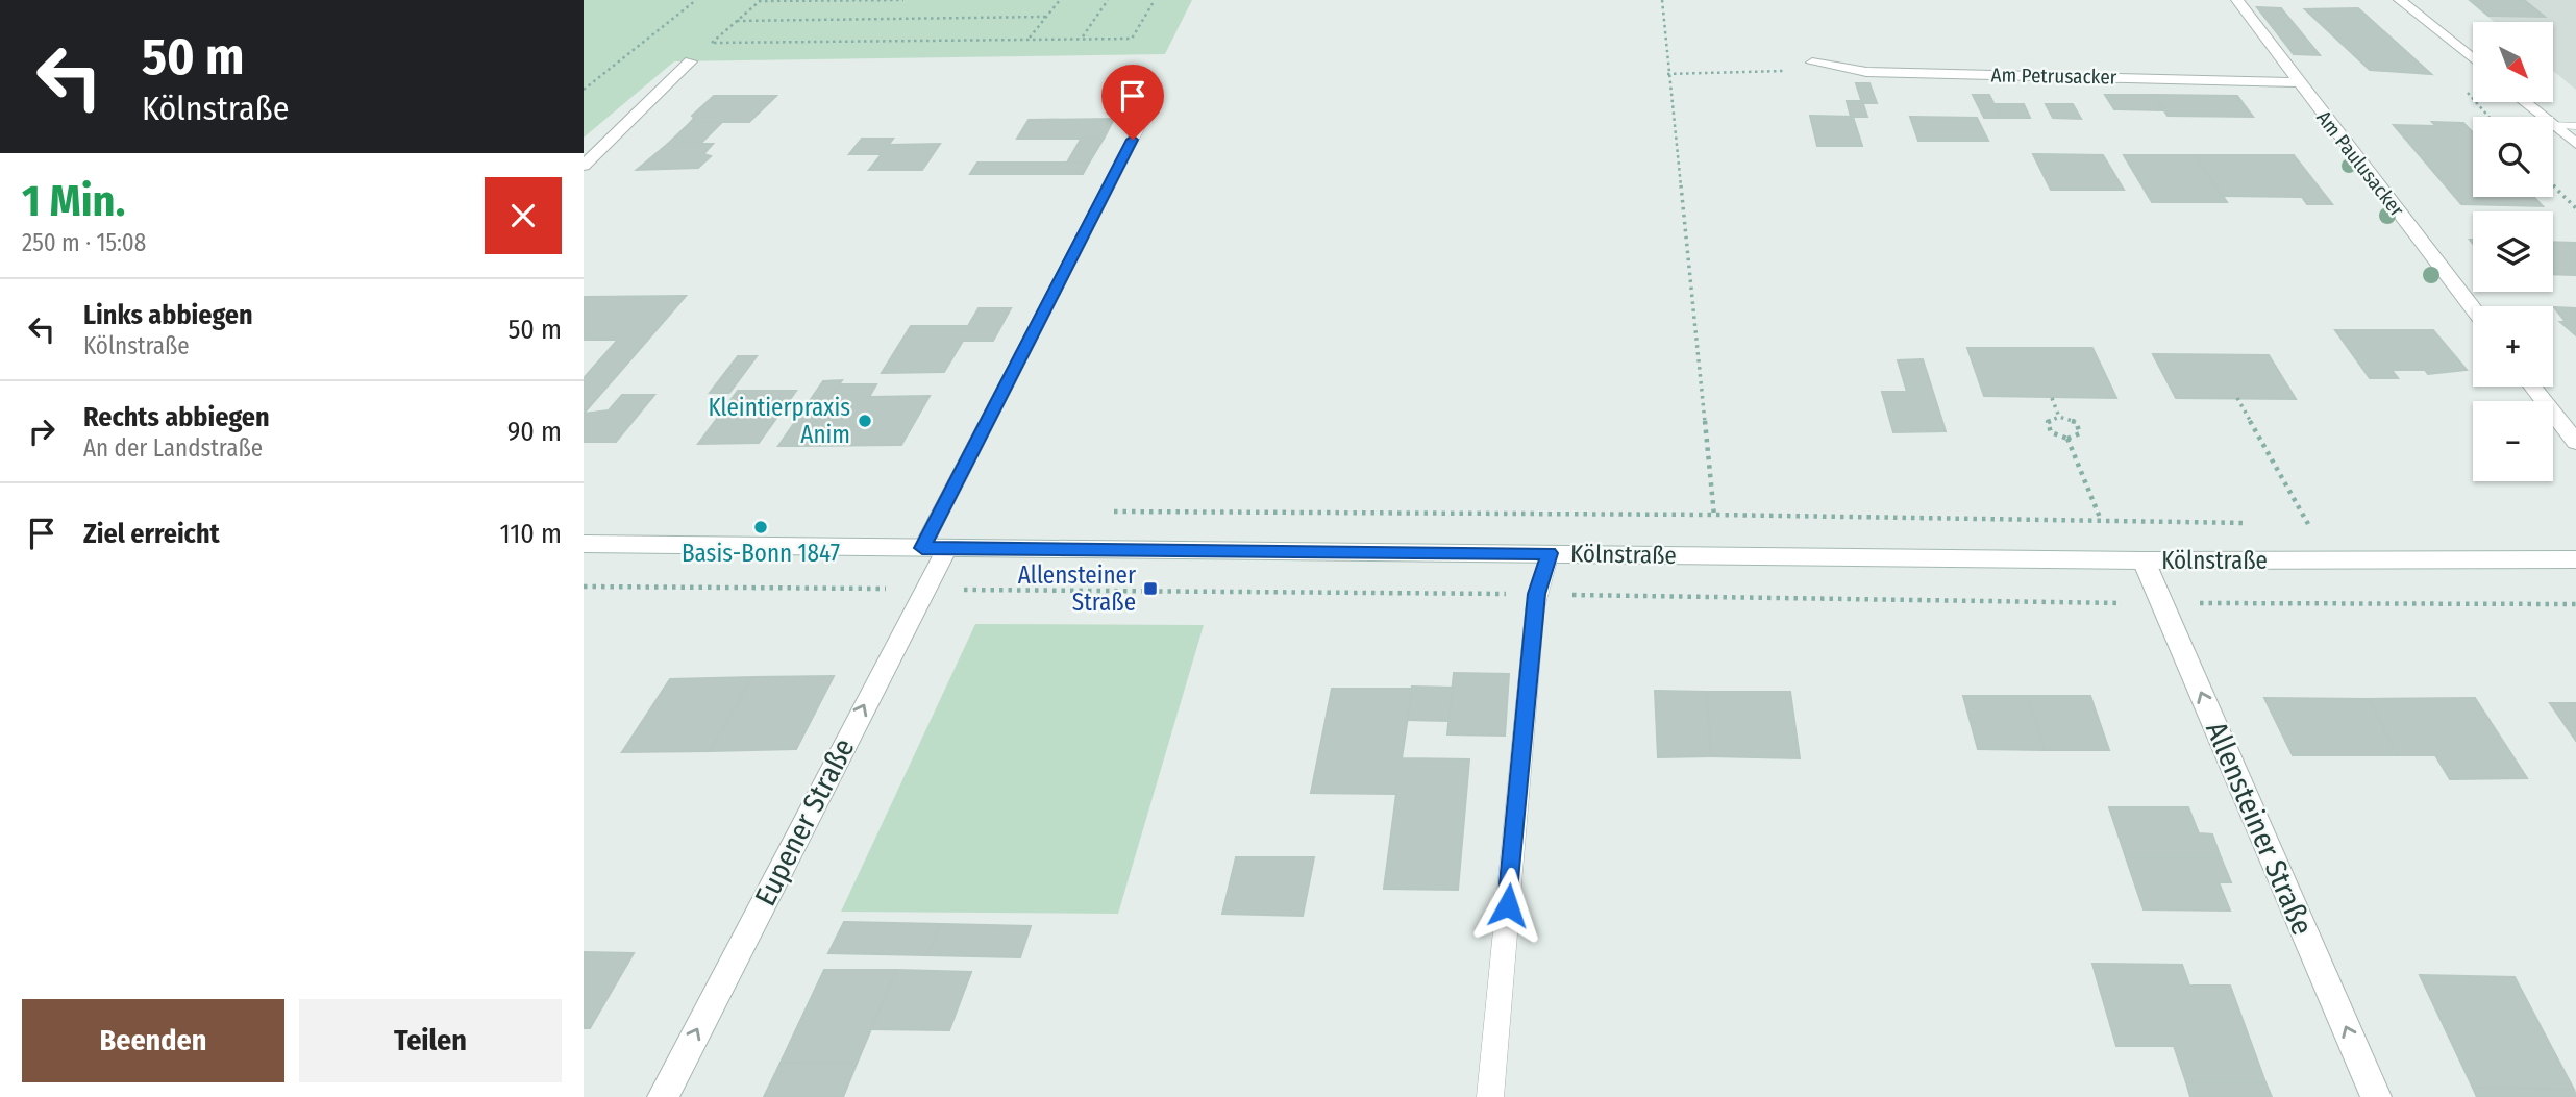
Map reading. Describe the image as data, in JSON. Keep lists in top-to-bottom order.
{
  "streets": {
    "street": [
      "Am Petrusacker",
      "Am Paulusacker",
      "Kölnstraße",
      "Eupener Straße",
      "Allensteiner Straße"
    ]
  },
  "crossings": [
    ["Am Petrusacker", "Am Paulusacker"],
    ["Kölnstraße", "Eupener Straße"],
    ["Kölnstraße", "Allensteiner Straße"]
  ],
  "one_way": ["Eupener Straße", "Allensteiner Straße"],
  "places": {
    "other": ["Kleintierpraxis Anim", "Basis-Bonn 1847"],
    "transit": ["Allensteiner Straße"]
  },
  "north": "bottom right",
  "page": {
    "turn": ["50 m", "Kölnstraße"],
    "map_buttons": ["+", "−"],
    "heading": ["1 Min.", "250 m · 15:08"],
    "list": [
      {
        "name": "Links abbiegen",
        "note": "Kölnstraße",
        "value": "50 m"
      },
      {
        "name": "Rechts abbiegen",
        "note": "An der Landstraße",
        "value": "90 m"
      },
      {
        "name": "Ziel erreicht",
        "value": "110 m"
      }
    ],
    "buttons": ["Beenden", "Teilen"]
  }
}
